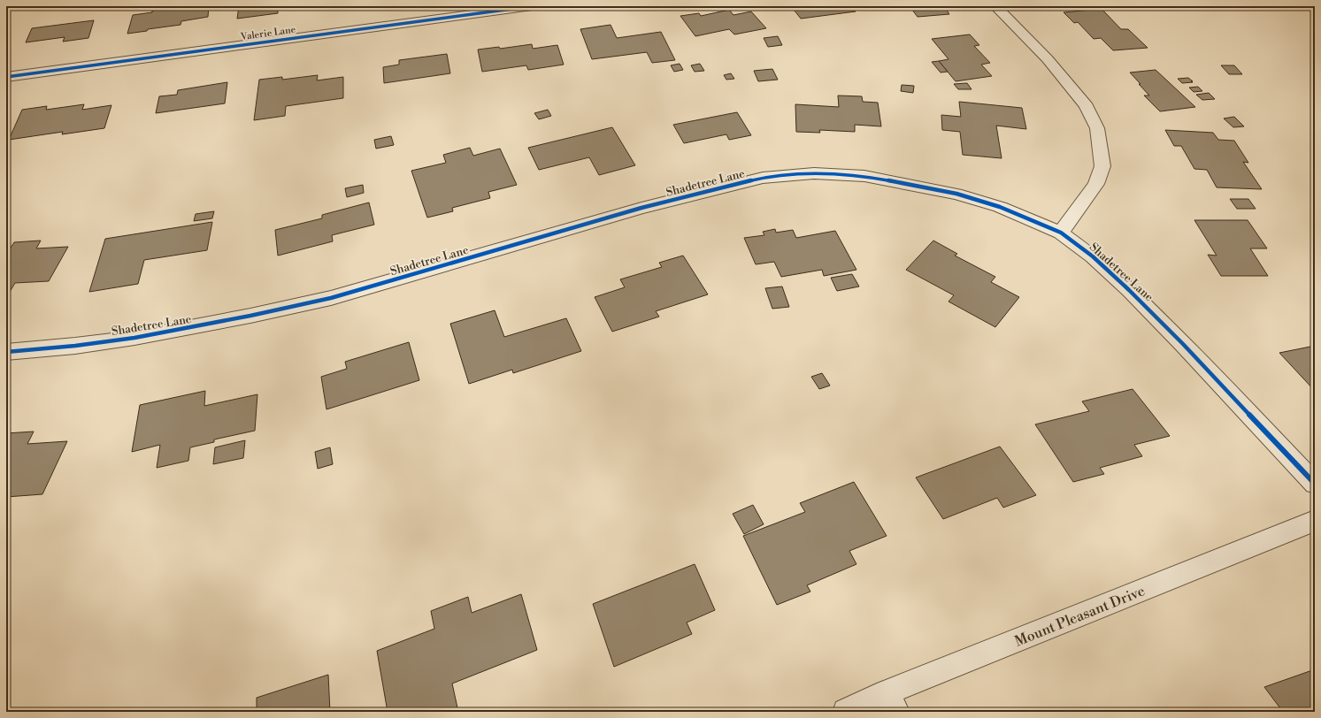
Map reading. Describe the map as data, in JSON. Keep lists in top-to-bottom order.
{
  "streets": {
    "street": ["Valerie Lane", "Shadetree Lane", "Mount Pleasant Drive"]
  }
}
